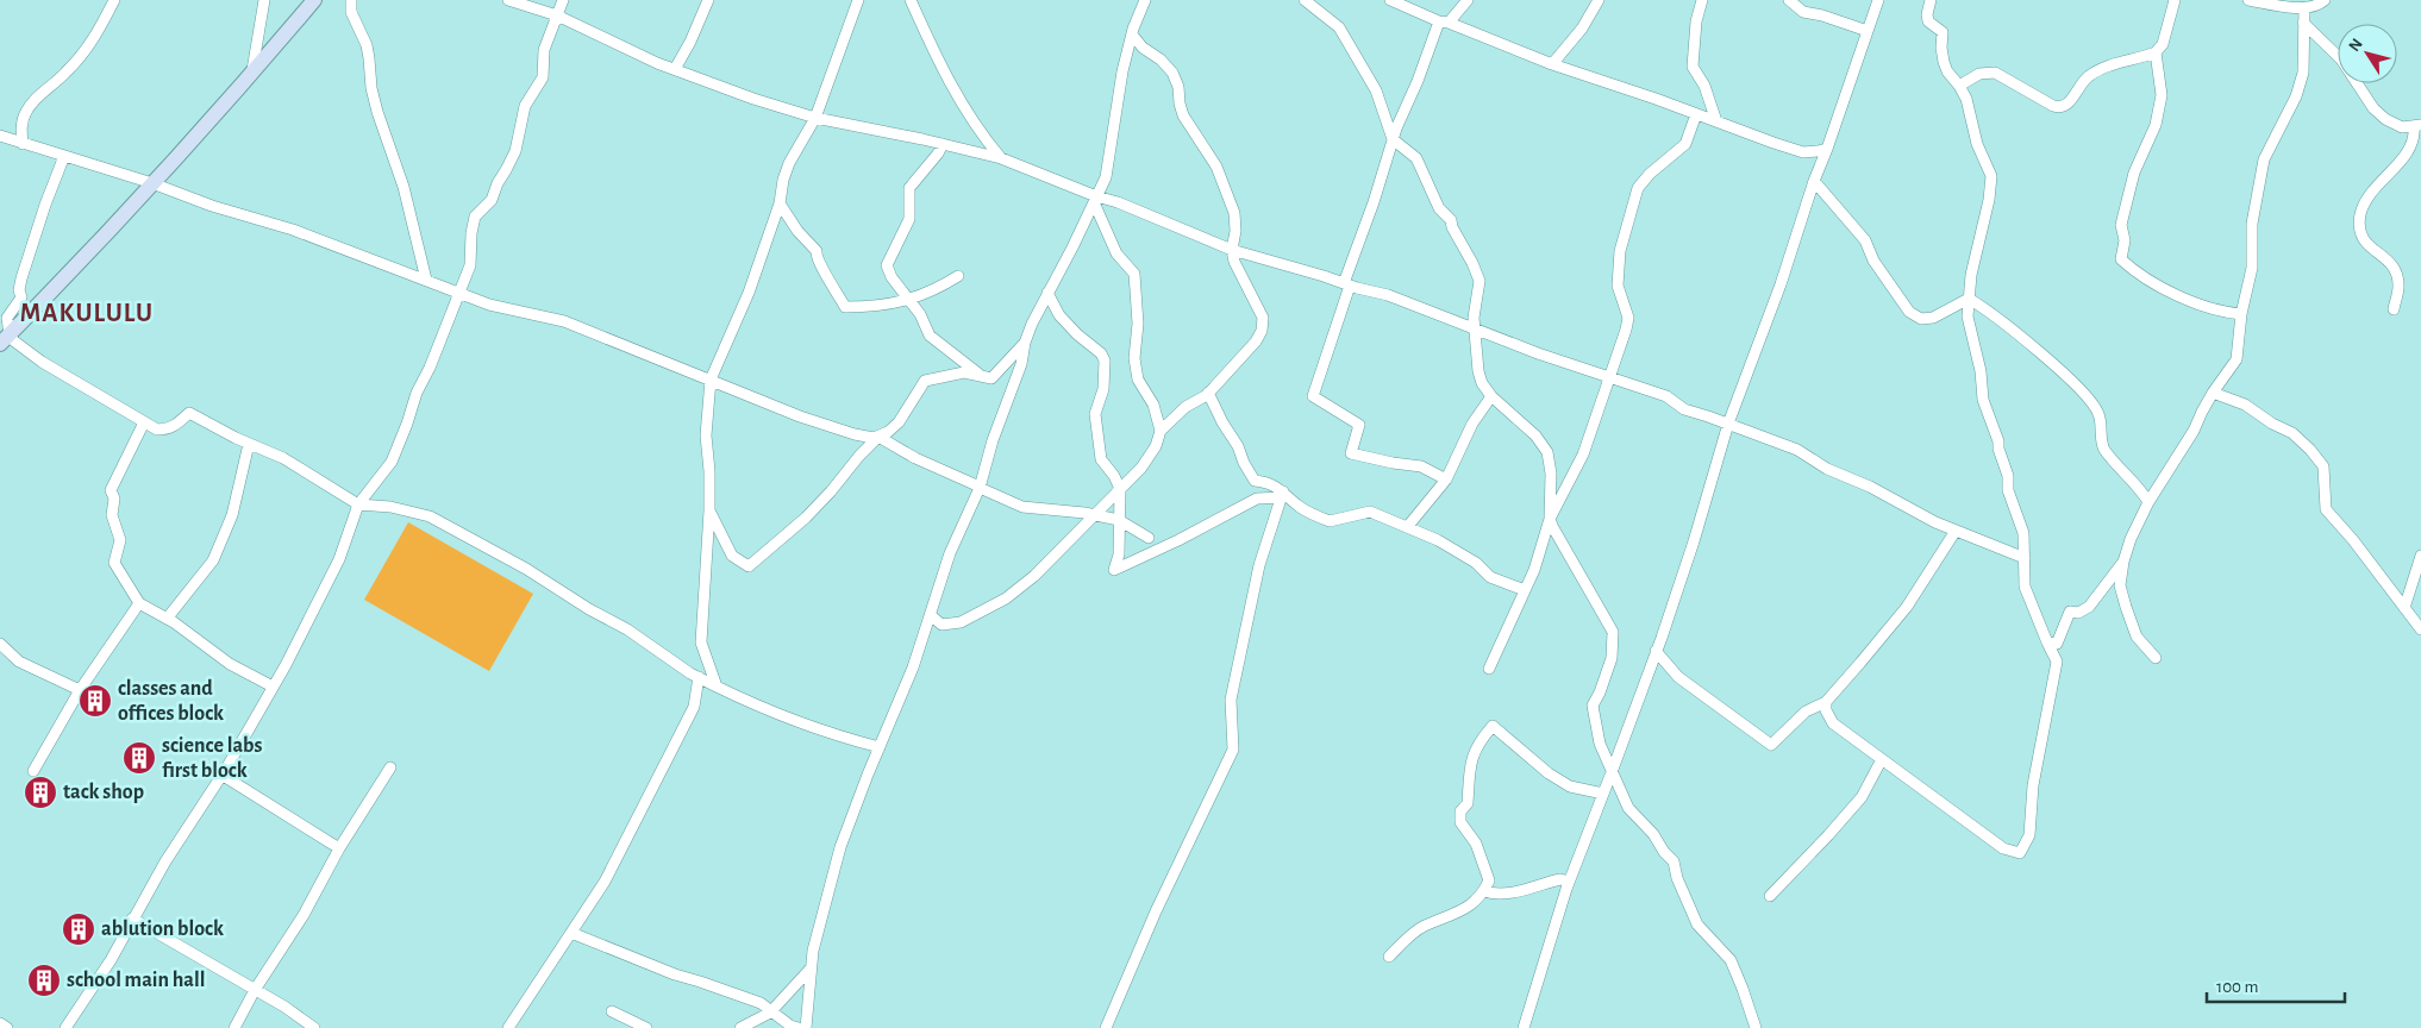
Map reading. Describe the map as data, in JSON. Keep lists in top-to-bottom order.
{
  "districts": ["MAKULULU"],
  "places": {
    "building": [
      "classes and offices block",
      "science labs first block",
      "tack shop",
      "ablution block",
      "school main hall"
    ]
  },
  "scale_bar": "100 m",
  "north": "top left"
}
